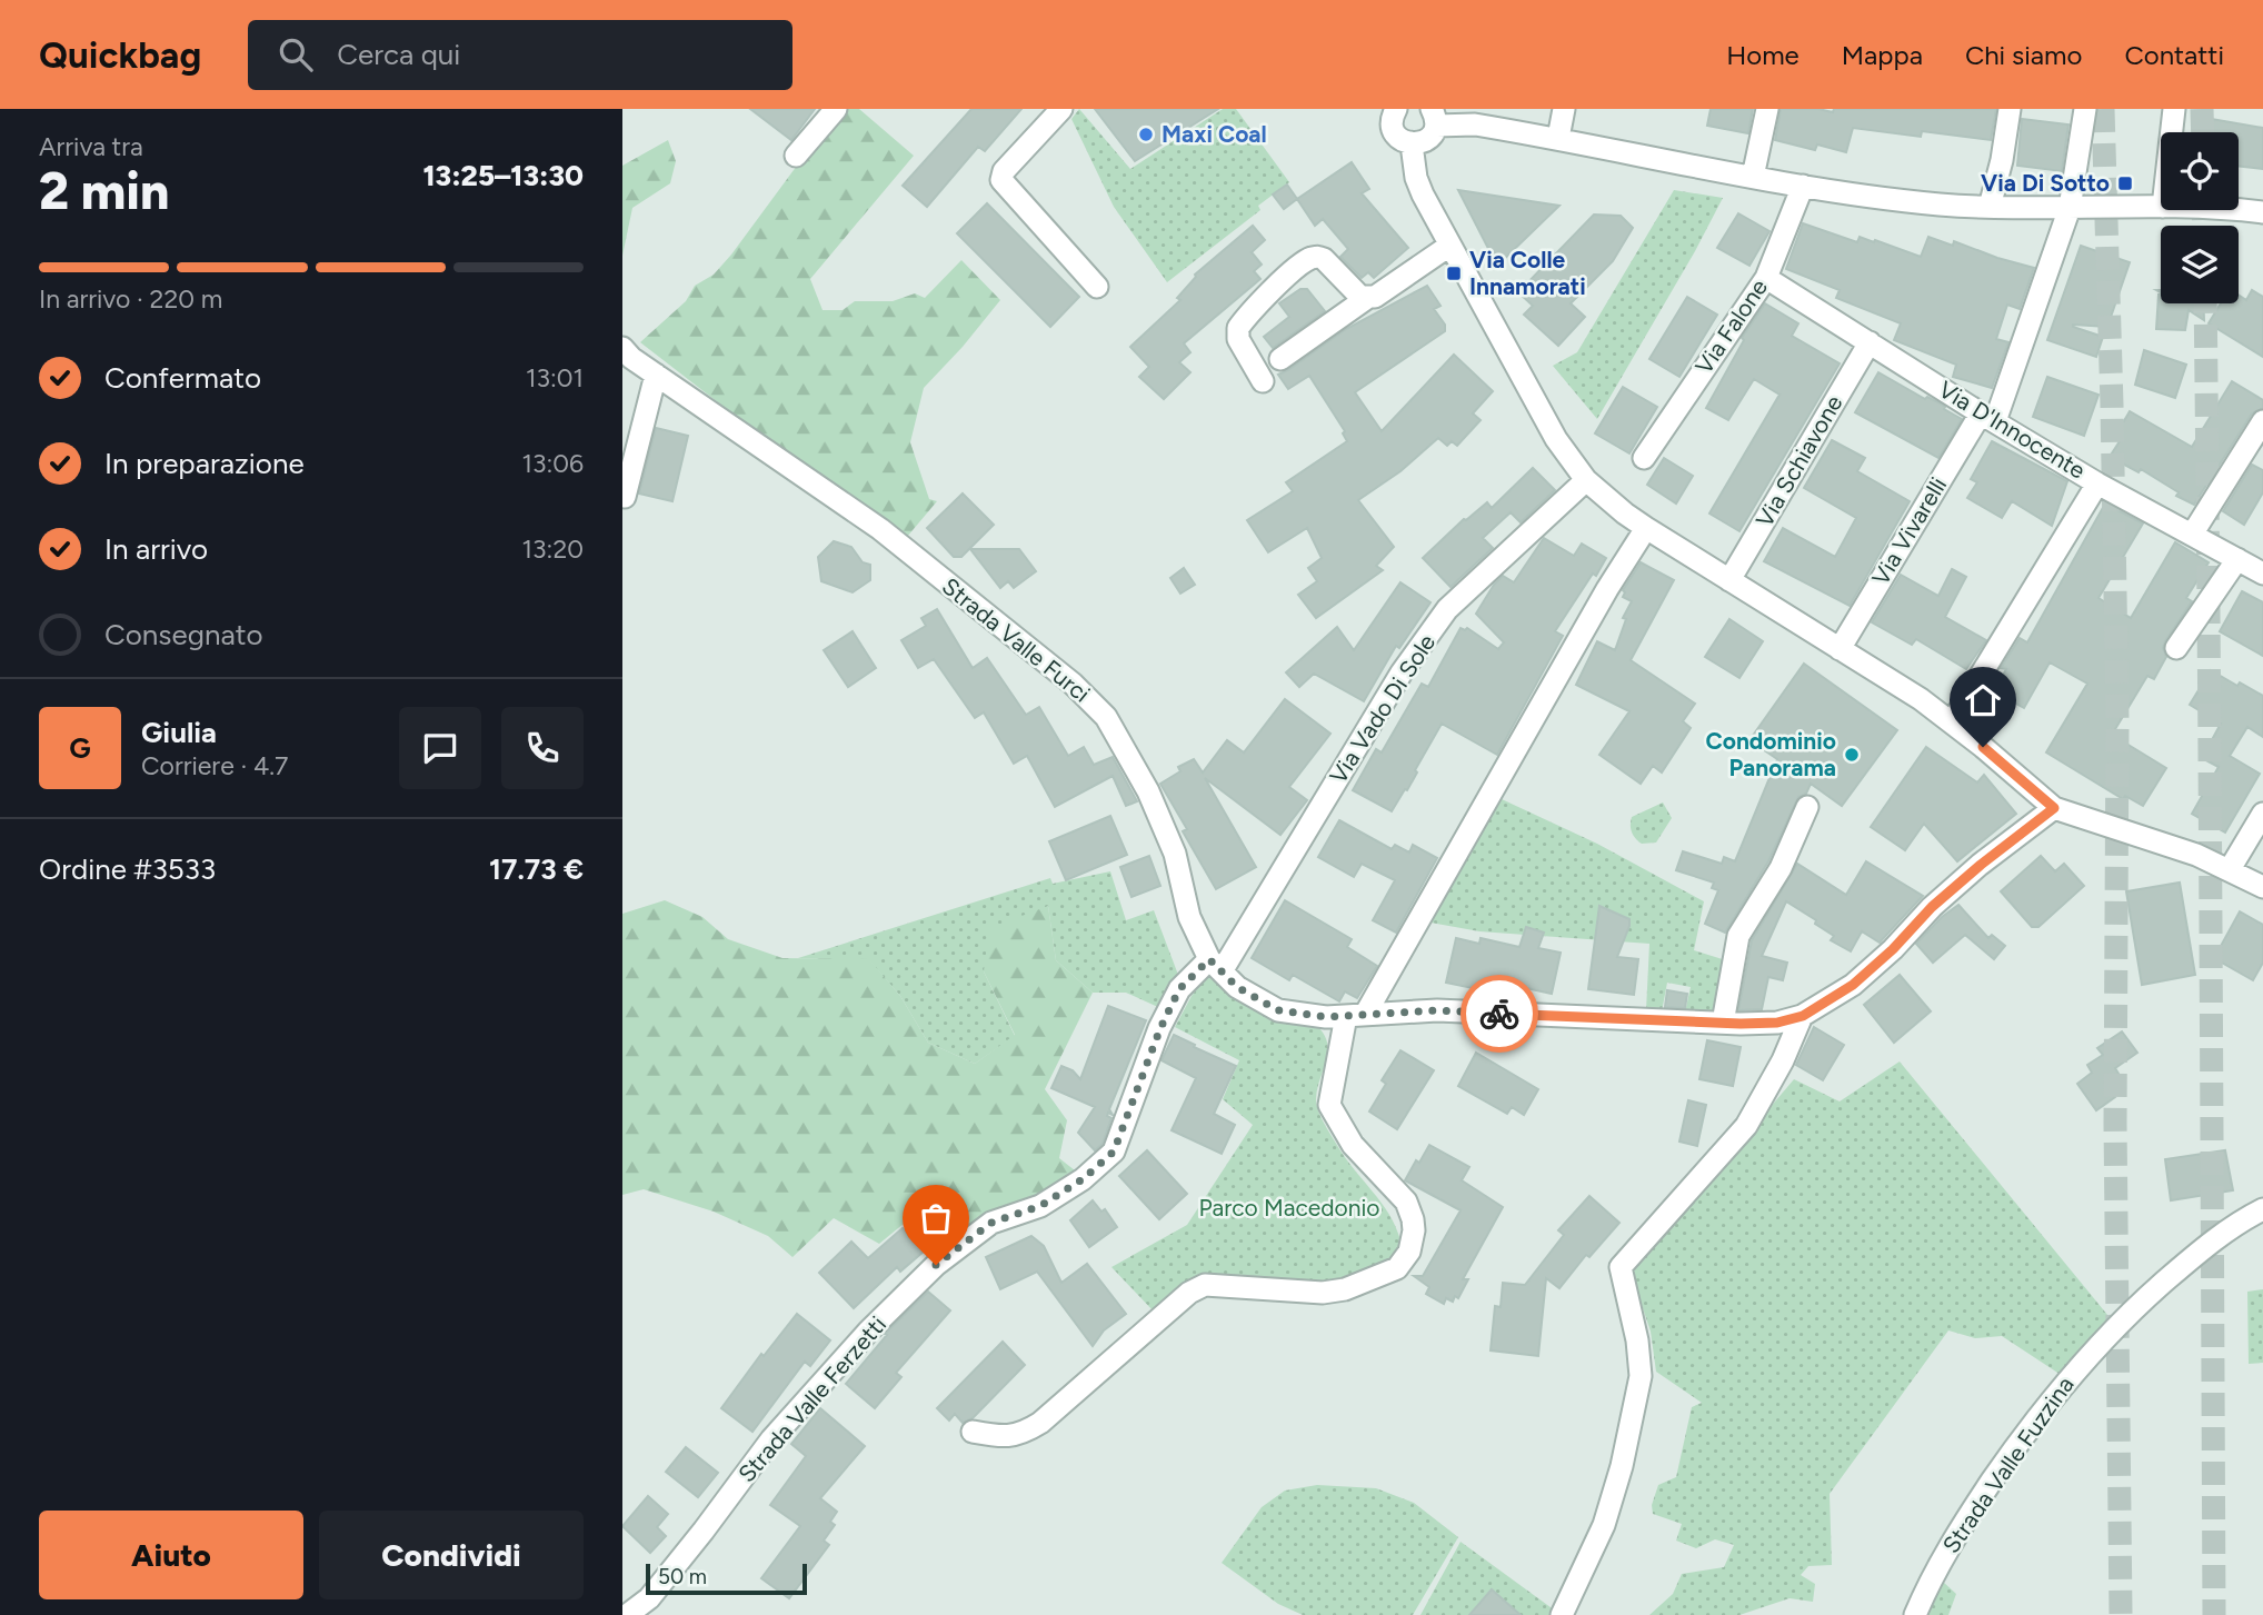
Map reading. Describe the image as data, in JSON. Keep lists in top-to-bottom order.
{
  "streets": {
    "street": [
      "Via Falone",
      "Via D'Innocente",
      "Via Schiavone",
      "Via Vivarelli",
      "Strada Valle Furci",
      "Via Vado Di Sole",
      "Strada Valle Ferzetti",
      "Strada Valle Fuzzina"
    ]
  },
  "crossings": [
    ["Via Falone", "Via D'Innocente"],
    ["Via D'Innocente", "Via Schiavone"],
    ["Via D'Innocente", "Via Vivarelli"],
    ["Strada Valle Furci", "Via Vado Di Sole"],
    ["Strada Valle Furci", "Strada Valle Ferzetti"],
    ["Via Vado Di Sole", "Strada Valle Ferzetti"]
  ],
  "parks": ["Parco Macedonio"],
  "places": {
    "other": ["Maxi Coal", "Condominio Panorama"],
    "transit": ["Via Di Sotto", "Via Colle Innamorati"]
  },
  "scale_bar": "50 m",
  "page": {
    "header": "Quickbag",
    "search": "Cerca qui",
    "nav": [
      "Home",
      "Mappa",
      "Chi siamo",
      "Contatti"
    ],
    "heading": ["2 min", "Arriva tra", "13:25–13:30"],
    "panel": [
      "Giulia",
      "Corriere · 4.7",
      "Ordine #3533",
      "17.73 €"
    ],
    "bar": "In arrivo · 220 m",
    "list": [
      ["Confermato", "13:01"],
      ["In preparazione", "13:06"],
      ["In arrivo", "13:20"],
      "Consegnato"
    ],
    "round": "G",
    "buttons": ["Aiuto", "Condividi"],
    "scale": "50 m"
  }
}
